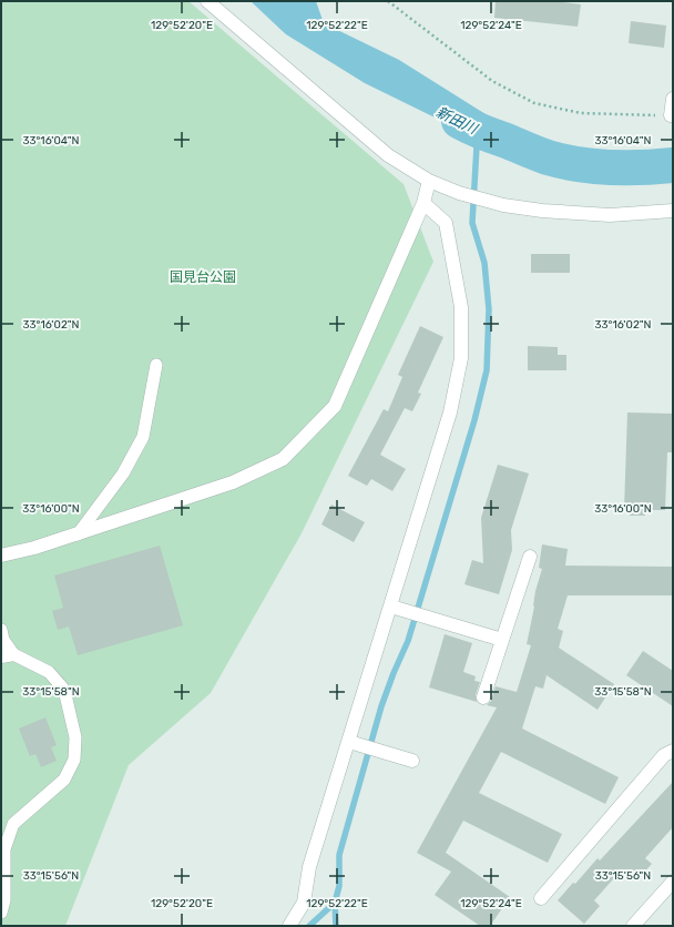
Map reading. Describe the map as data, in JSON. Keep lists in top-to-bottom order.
{
  "water": ["新田川"],
  "parks": ["国見台公園"],
  "coordinates": [
    "129°52'20\"E",
    "129°52'22\"E",
    "129°52'24\"E",
    "33°16'04\"N",
    "33°16'02\"N",
    "33°16'00\"N",
    "33°15'58\"N",
    "33°15'56\"N"
  ]
}
